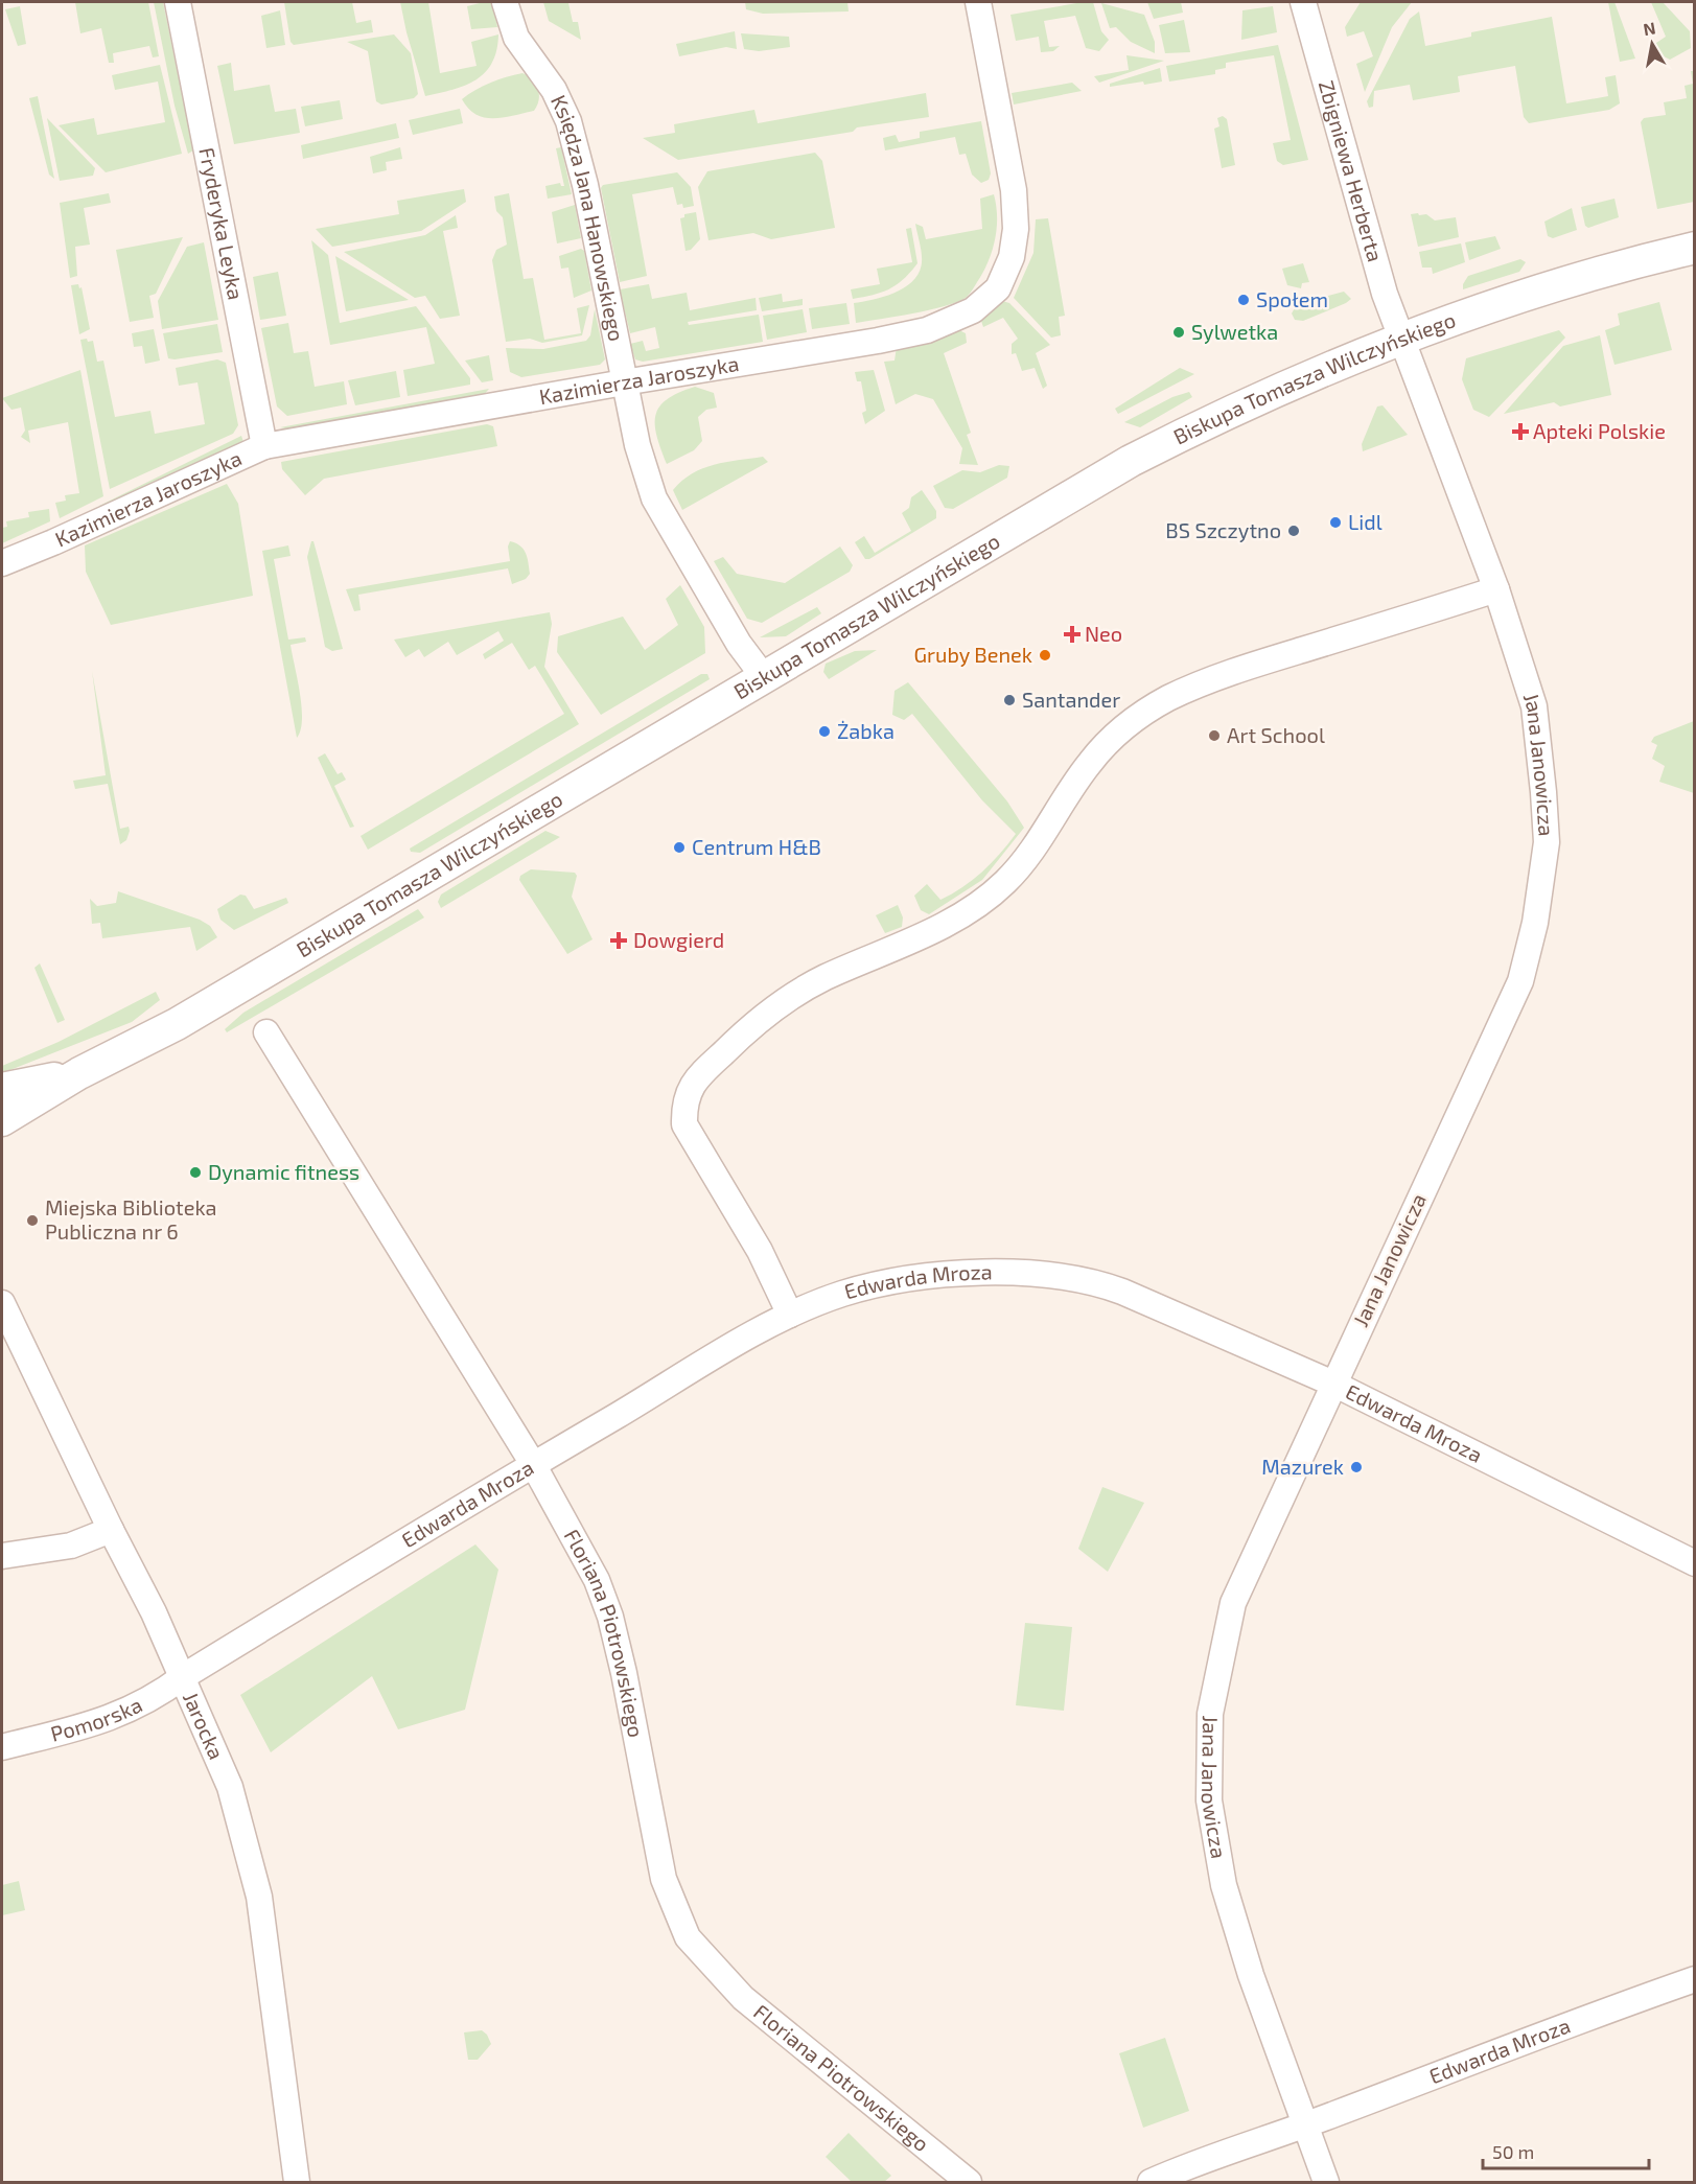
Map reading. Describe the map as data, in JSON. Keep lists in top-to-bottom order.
{
  "streets": {
    "street": [
      "Zbigniewa Herberta",
      "Księdza Jana Hanowskiego",
      "Fryderyka Leyka",
      "Biskupa Tomasza Wilczyńskiego",
      "Kazimierza Jaroszyka",
      "Jana Janowicza",
      "Edwarda Mroza",
      "Floriana Piotrowskiego",
      "Pomorska",
      "Jarocka"
    ]
  },
  "crossings": [
    ["Zbigniewa Herberta", "Biskupa Tomasza Wilczyńskiego"],
    ["Zbigniewa Herberta", "Jana Janowicza"],
    ["Księdza Jana Hanowskiego", "Biskupa Tomasza Wilczyńskiego"],
    ["Księdza Jana Hanowskiego", "Kazimierza Jaroszyka"],
    ["Fryderyka Leyka", "Kazimierza Jaroszyka"],
    ["Biskupa Tomasza Wilczyńskiego", "Jana Janowicza"],
    ["Jana Janowicza", "Edwarda Mroza"],
    ["Edwarda Mroza", "Floriana Piotrowskiego"],
    ["Edwarda Mroza", "Pomorska"],
    ["Edwarda Mroza", "Jarocka"],
    ["Pomorska", "Jarocka"]
  ],
  "places": {
    "other": [
      "Społem",
      "Sylwetka",
      "Lidl",
      "BS Szczytno",
      "Gruby Benek",
      "Santander",
      "Żabka",
      "Art School",
      "Centrum H&B",
      "Dynamic fitness",
      "Miejska Biblioteka Publiczna nr 6",
      "Mazurek"
    ],
    "health": ["Apteki Polskie", "Neo", "Dowgierd"]
  },
  "scale_bar": "50 m",
  "north": "top"
}
